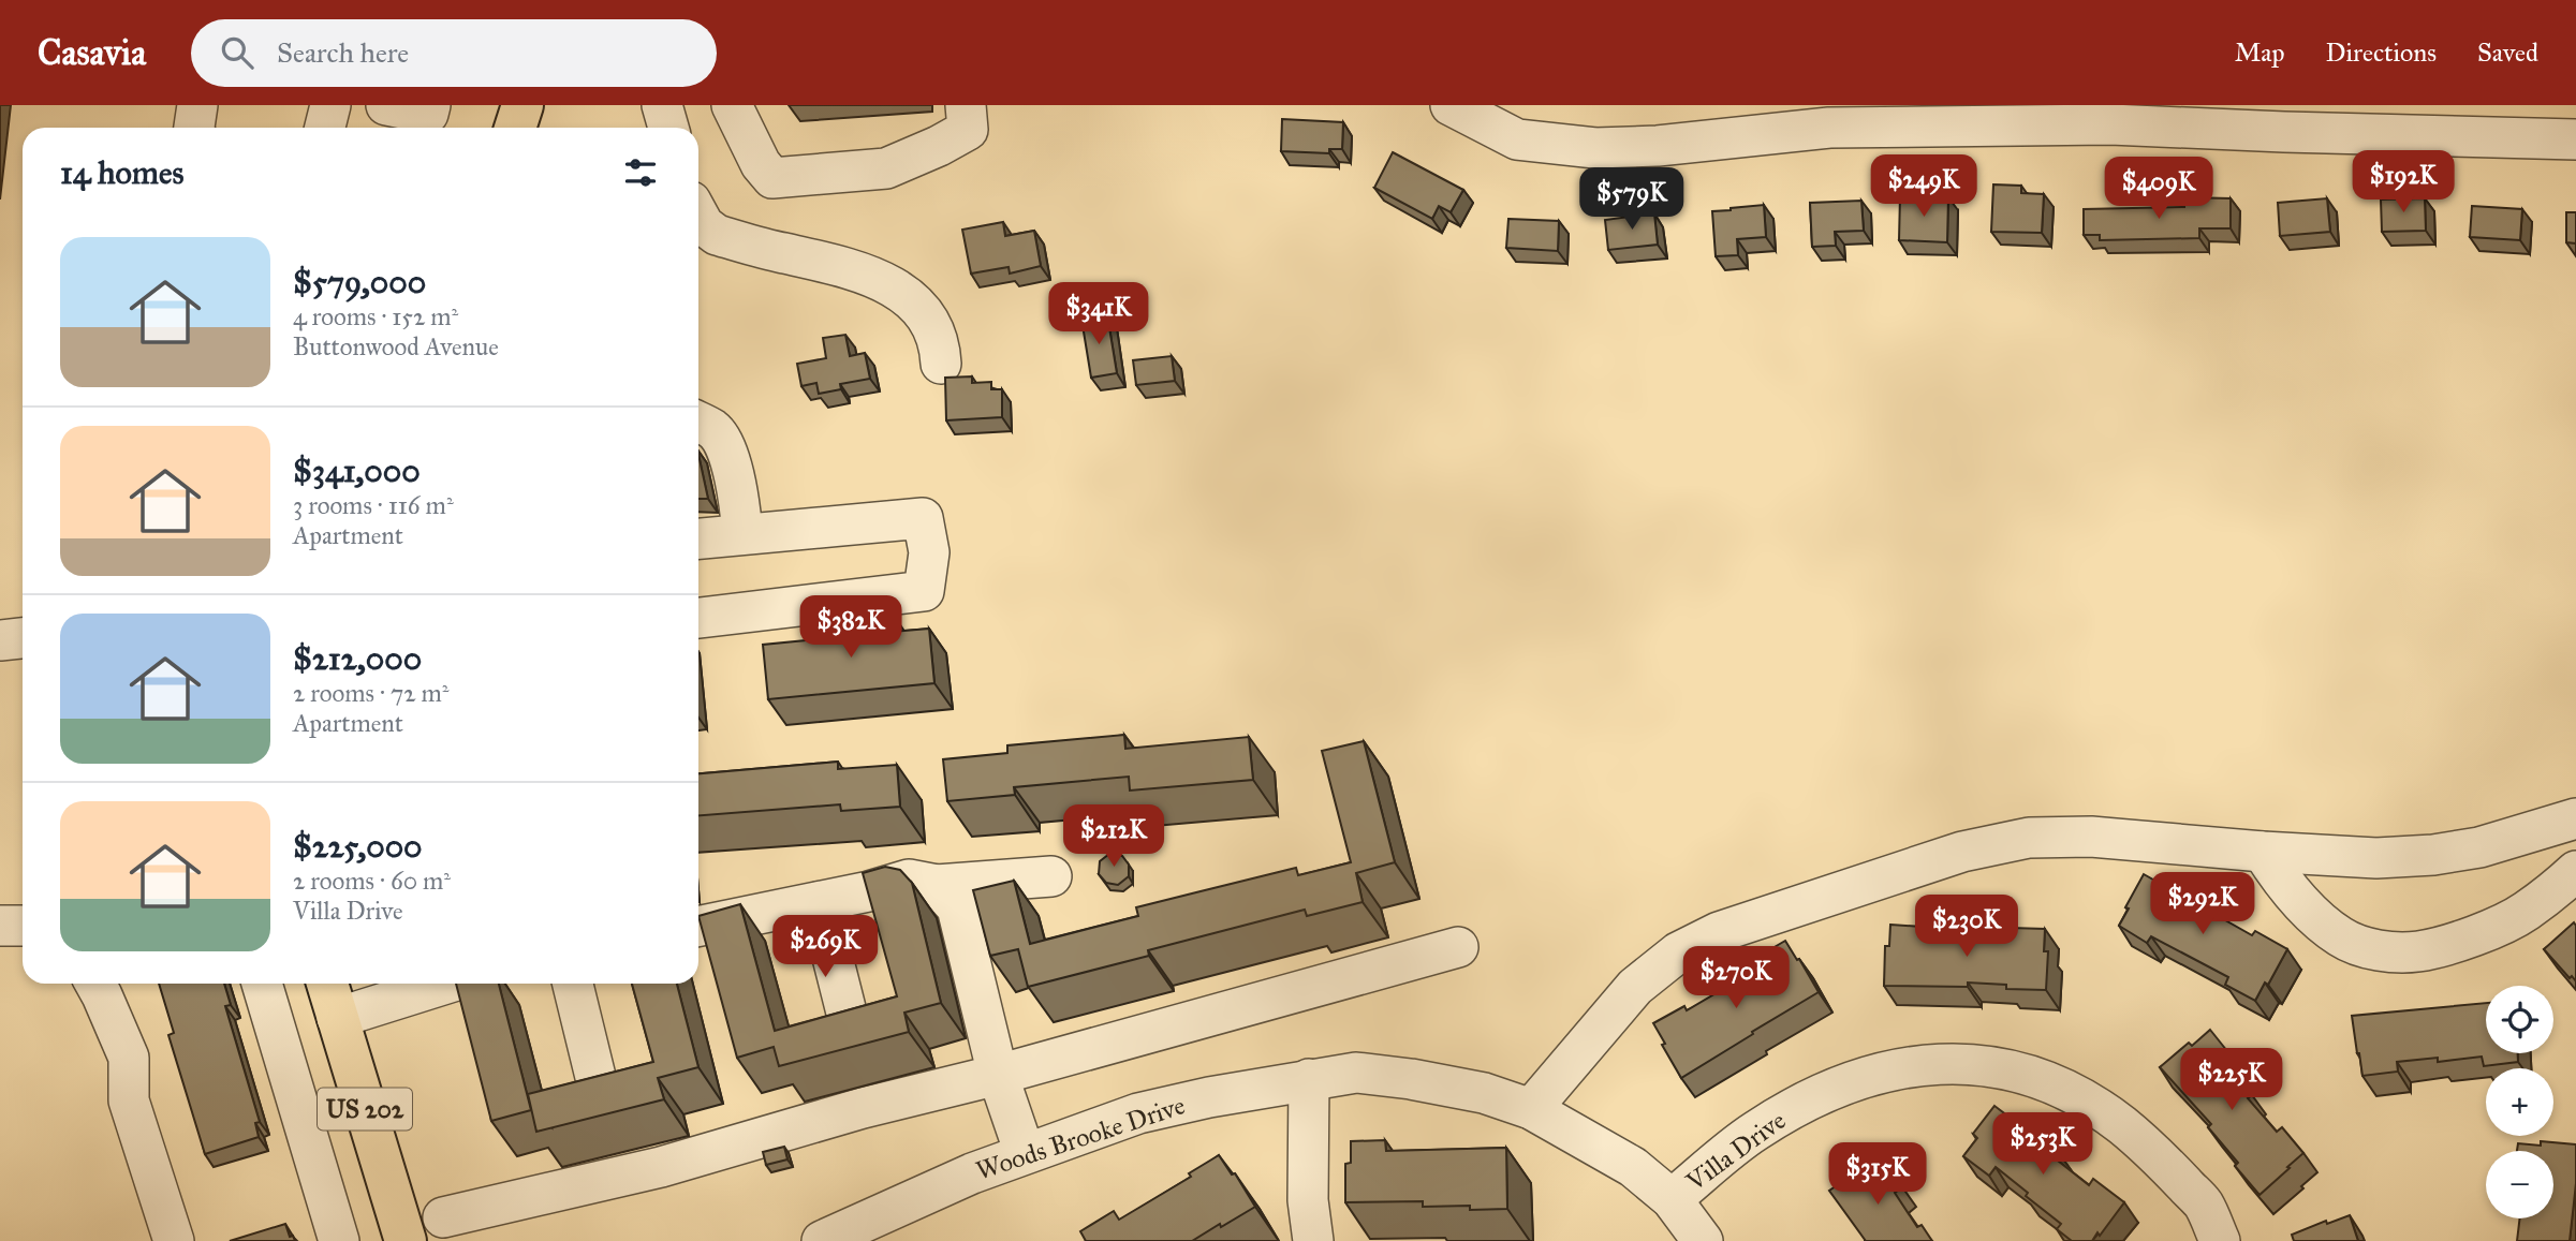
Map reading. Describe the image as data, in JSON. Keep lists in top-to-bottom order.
{
  "streets": {
    "main road": ["US 202"],
    "street": ["Woods Brooke Drive", "Villa Drive"]
  },
  "crossings": [
    ["Woods Brooke Drive", "Villa Drive"]
  ],
  "page": {
    "header": "Casavia",
    "search": "Search here",
    "nav": ["Map", "Directions", "Saved"],
    "heading": "14 homes",
    "price": [
      "$192K",
      "$249K",
      "$409K",
      "$579K",
      "$341K",
      "$382K",
      "$212K",
      "$292K",
      "$230K",
      "$269K",
      "$270K",
      "$225K",
      "$253K",
      "$315K"
    ],
    "list": [
      {
        "name": "$579,000",
        "note": "4 rooms · 152 m² · Buttonwood Avenue"
      },
      {
        "name": "$341,000",
        "note": "3 rooms · 116 m² · Apartment"
      },
      {
        "name": "$212,000",
        "note": "2 rooms · 72 m² · Apartment"
      },
      {
        "name": "$225,000",
        "note": "2 rooms · 60 m² · Villa Drive"
      }
    ],
    "map_buttons": ["+", "−"]
  }
}
